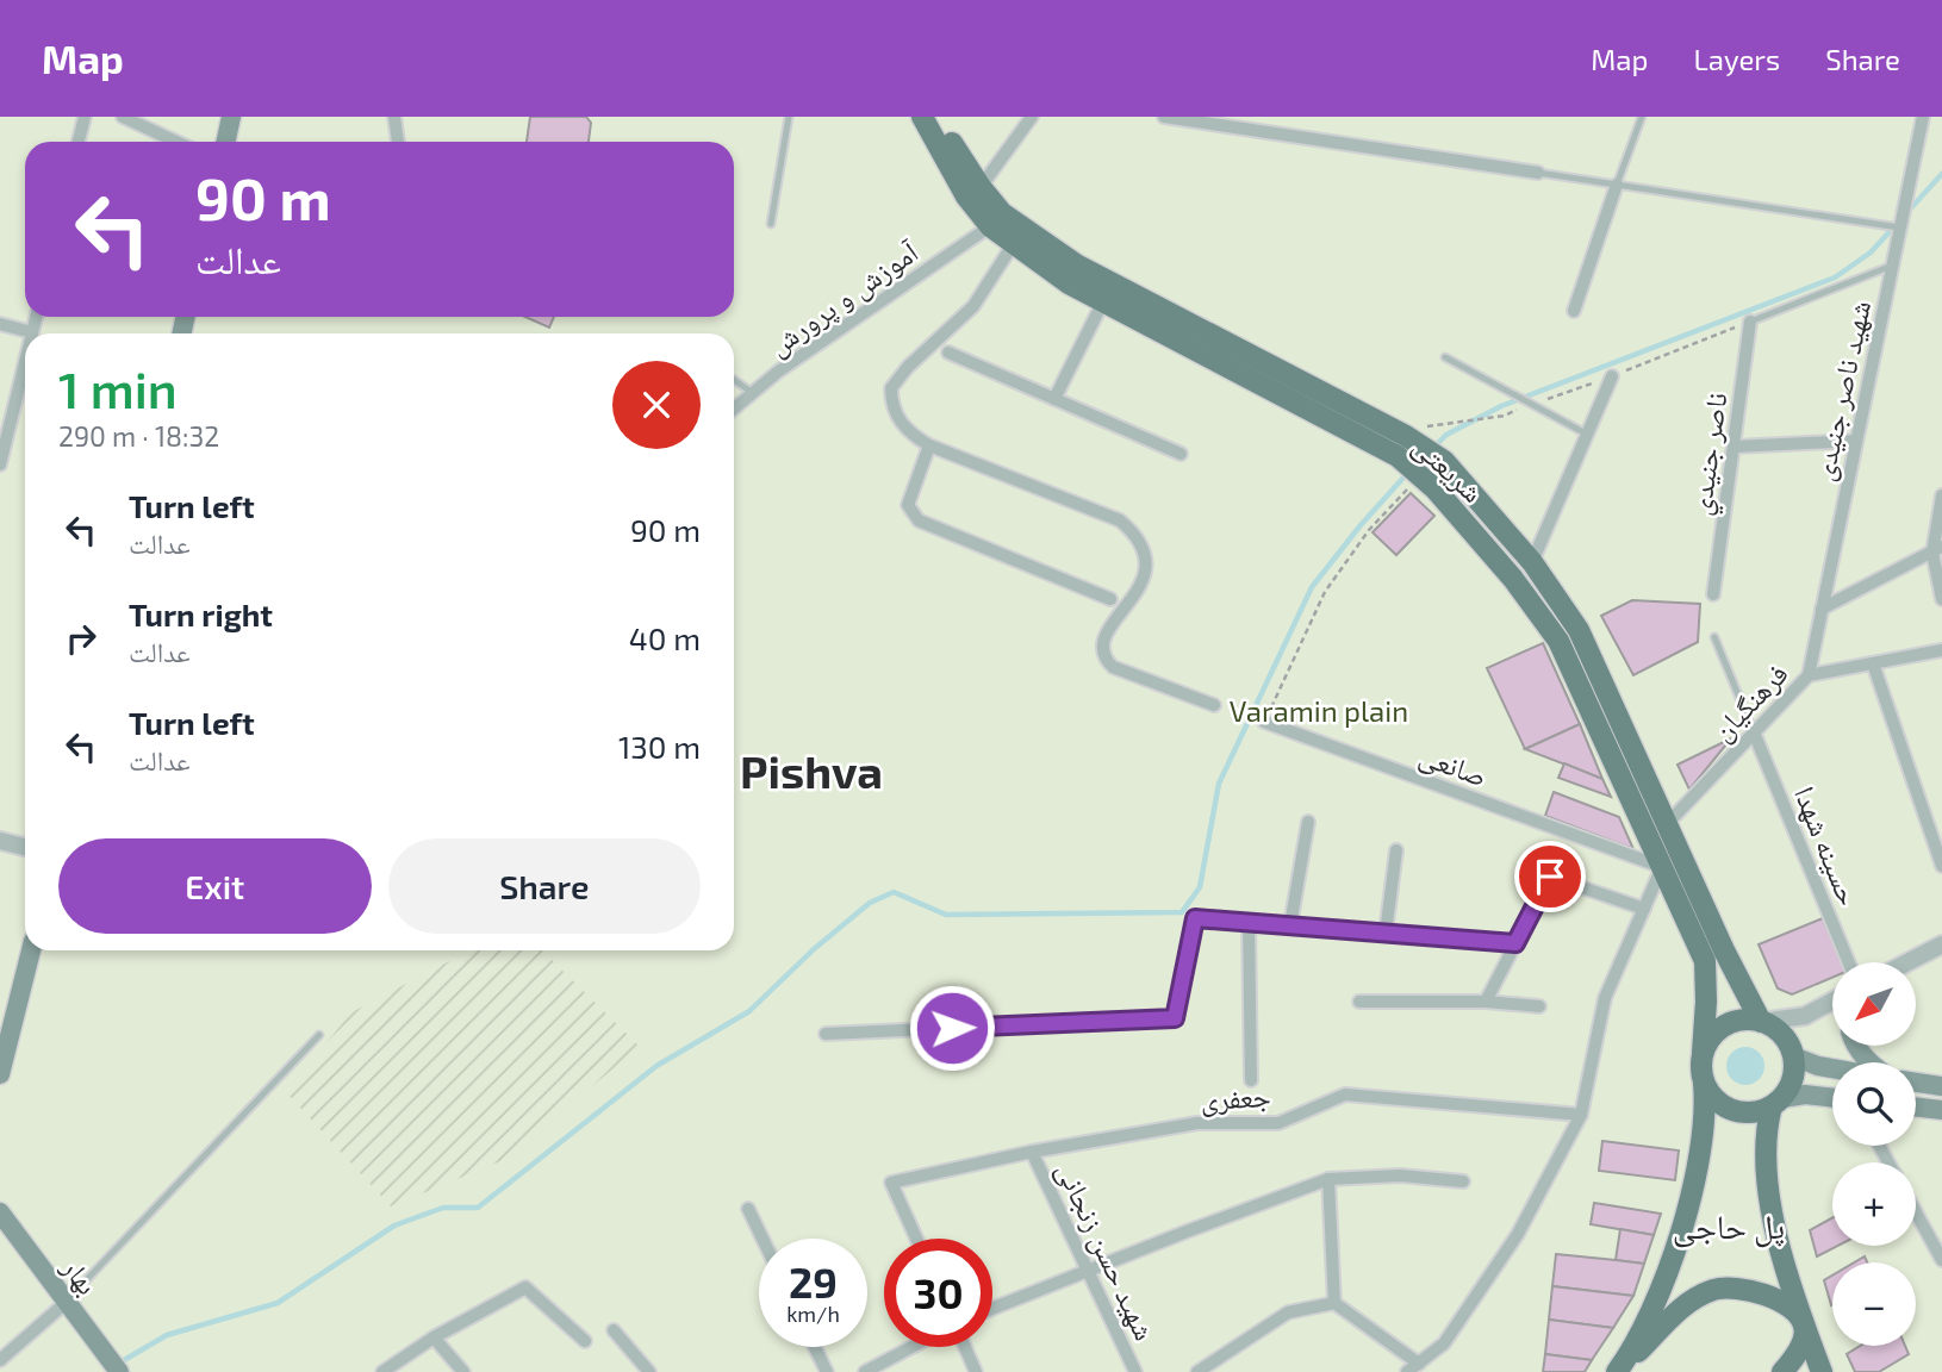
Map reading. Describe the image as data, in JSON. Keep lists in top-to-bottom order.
{
  "streets": {
    "main road": ["شریعتی", "بهار"],
    "street": [
      "آموزش و پرورش",
      "شهيد ناصر جنیدی",
      "ناصر جنيدي",
      "فرهنگیان",
      "صانعی",
      "حسینه شهدا",
      "جعفری",
      "شهید حسن زنجانی"
    ]
  },
  "crossings": [
    ["آموزش و پرورش", "شریعتی"],
    ["شهيد ناصر جنیدی", "فرهنگیان"],
    ["شریعتی", "فرهنگیان"],
    ["شریعتی", "صانعی"],
    ["فرهنگیان", "حسینه شهدا"],
    ["جعفری", "شهید حسن زنجانی"]
  ],
  "districts": ["Pishva", "پل حاجی"],
  "parks": ["Varamin plain"],
  "north": "bottom left",
  "page": {
    "header": "Map",
    "nav": ["Map", "Layers", "Share"],
    "turn": ["90 m", "عدالت"],
    "heading": ["1 min", "290 m · 18:32"],
    "list": [
      {
        "name": "Turn left",
        "note": "عدالت",
        "value": "90 m"
      },
      {
        "name": "Turn right",
        "note": "عدالت",
        "value": "40 m"
      },
      {
        "name": "Turn left",
        "note": "عدالت",
        "value": "130 m"
      }
    ],
    "buttons": ["Exit", "Share"],
    "map_buttons": ["+", "−"],
    "speed": "29 km/h",
    "limit": "30"
  }
}
